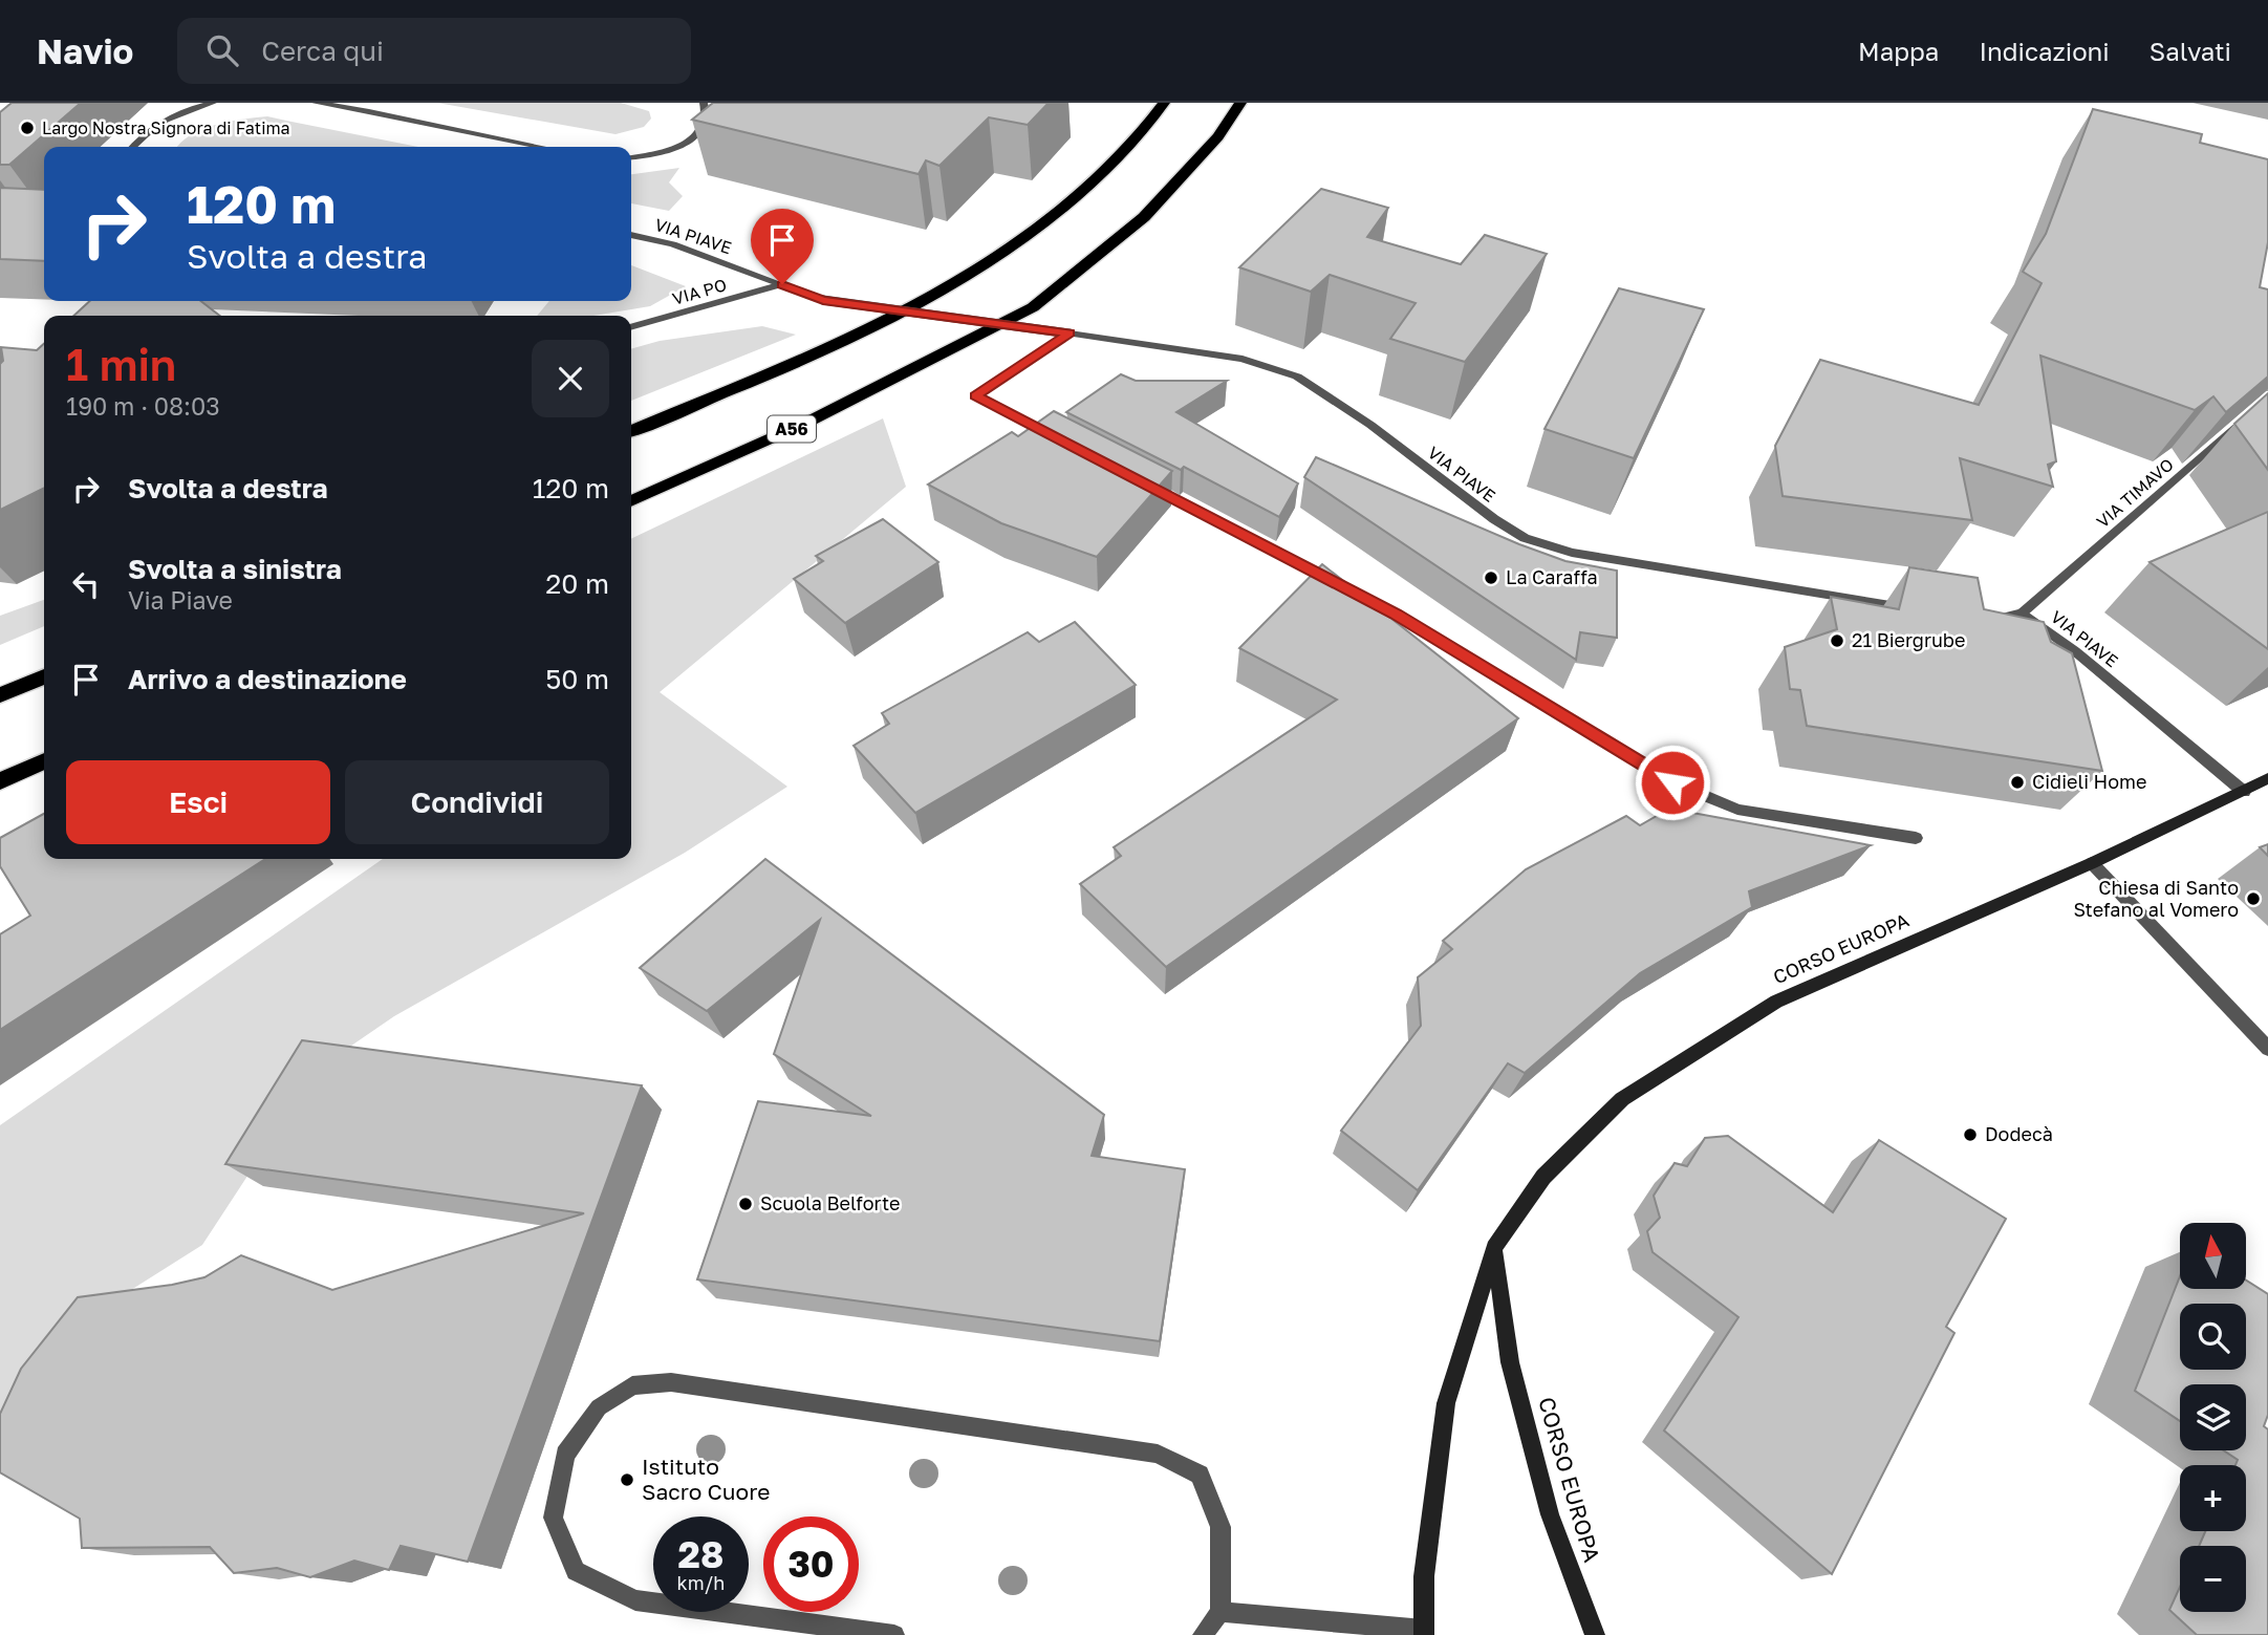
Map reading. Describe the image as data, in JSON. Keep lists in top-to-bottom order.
{
  "streets": {
    "highway": ["A56"],
    "main road": ["CORSO EUROPA"],
    "street": ["VIA PIAVE", "VIA PO", "VIA TIMAVO"]
  },
  "crossings": [
    ["VIA PIAVE", "VIA PO"],
    ["VIA PIAVE", "VIA TIMAVO"],
    ["VIA PIAVE", "CORSO EUROPA"]
  ],
  "places": [
    "Largo Nostra Signora di Fatima",
    "La Caraffa",
    "21 Biergrube",
    "Cidieli Home",
    "Chiesa di Santo Stefano al Vomero",
    "Dodecà",
    "Scuola Belforte",
    "Istituto Sacro Cuore"
  ],
  "north": "top",
  "page": {
    "header": "Navio",
    "search": "Cerca qui",
    "nav": ["Mappa", "Indicazioni", "Salvati"],
    "turn": ["120 m", "Svolta a destra"],
    "heading": ["1 min", "190 m · 08:03"],
    "list": [
      {
        "name": "Svolta a destra",
        "value": "120 m"
      },
      {
        "name": "Svolta a sinistra",
        "note": "Via Piave",
        "value": "20 m"
      },
      {
        "name": "Arrivo a destinazione",
        "value": "50 m"
      }
    ],
    "buttons": ["Esci", "Condividi"],
    "map_buttons": ["+", "−"],
    "speed": "28 km/h",
    "limit": "30"
  }
}
